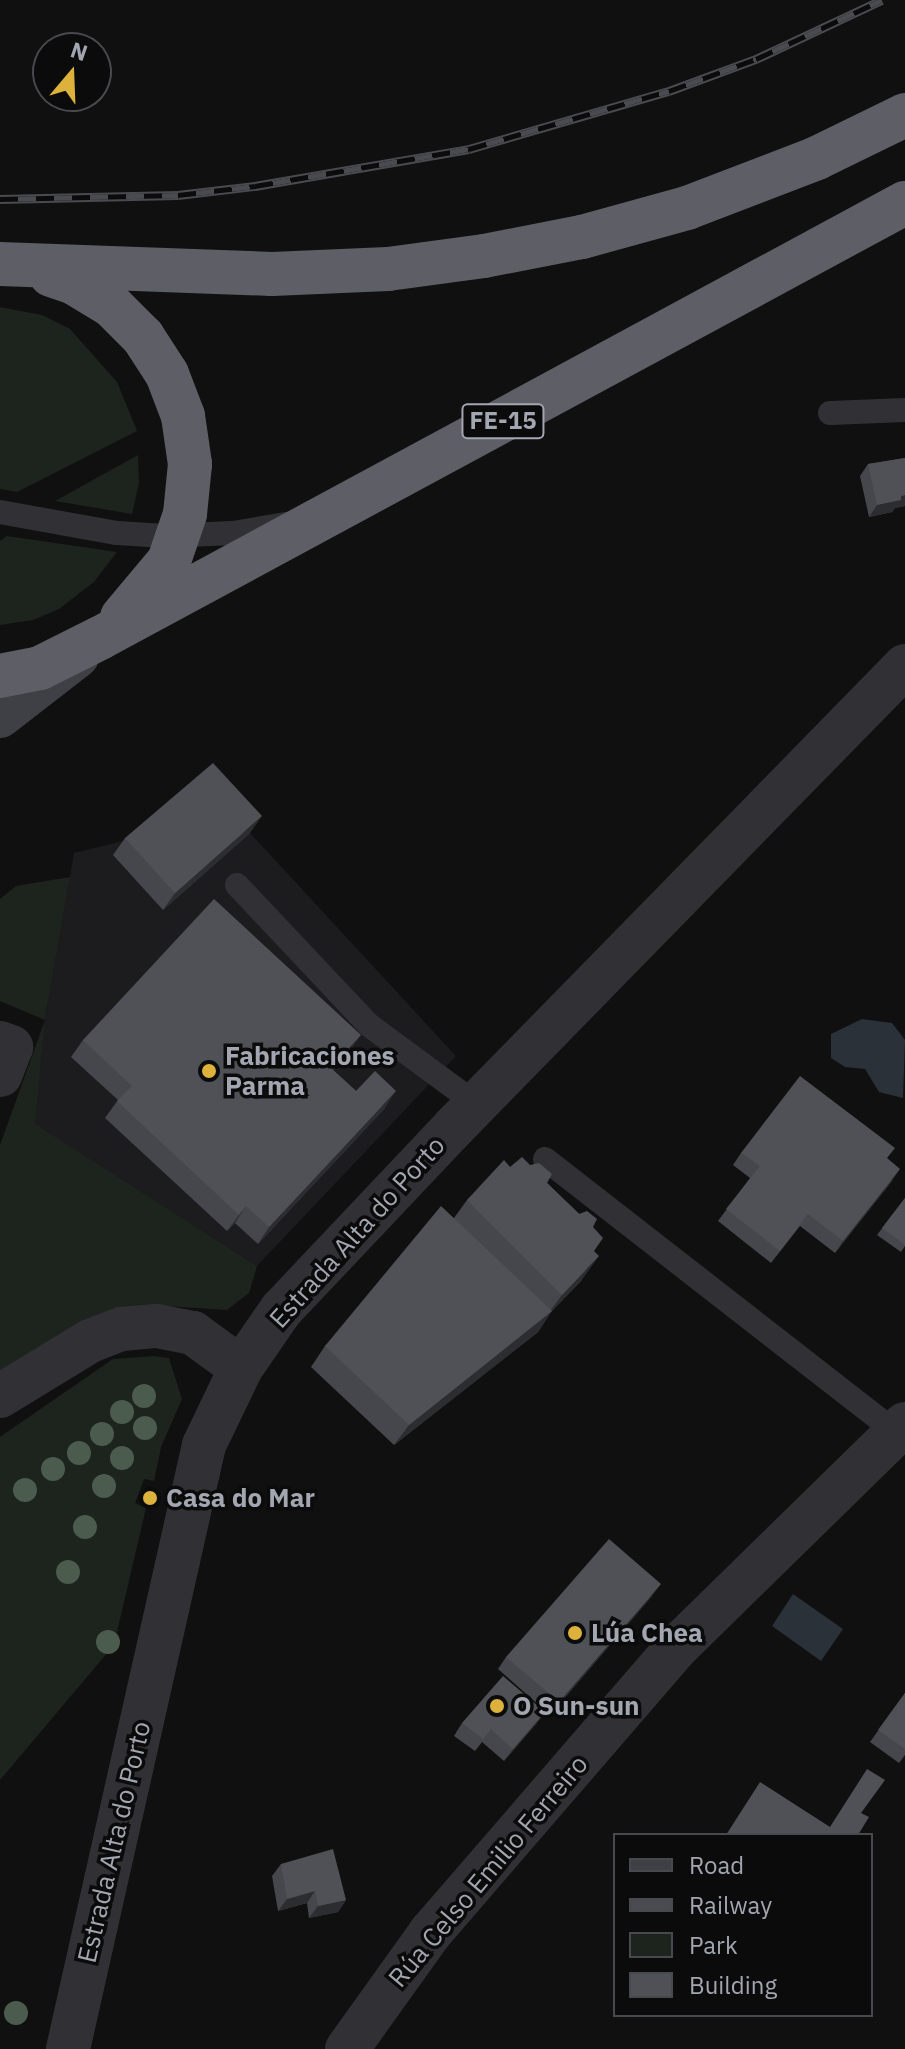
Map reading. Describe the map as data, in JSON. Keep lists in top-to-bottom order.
{
  "streets": {
    "highway": ["FE-15"],
    "street": ["Estrada Alta do Porto", "Rúa Celso Emilio Ferreiro"]
  },
  "places": [
    "Fabricaciones Parma",
    "Casa do Mar",
    "Lúa Chea",
    "O Sun-sun"
  ],
  "legend": [
    "Road",
    "Railway",
    "Park",
    "Building"
  ],
  "north": "top"
}
